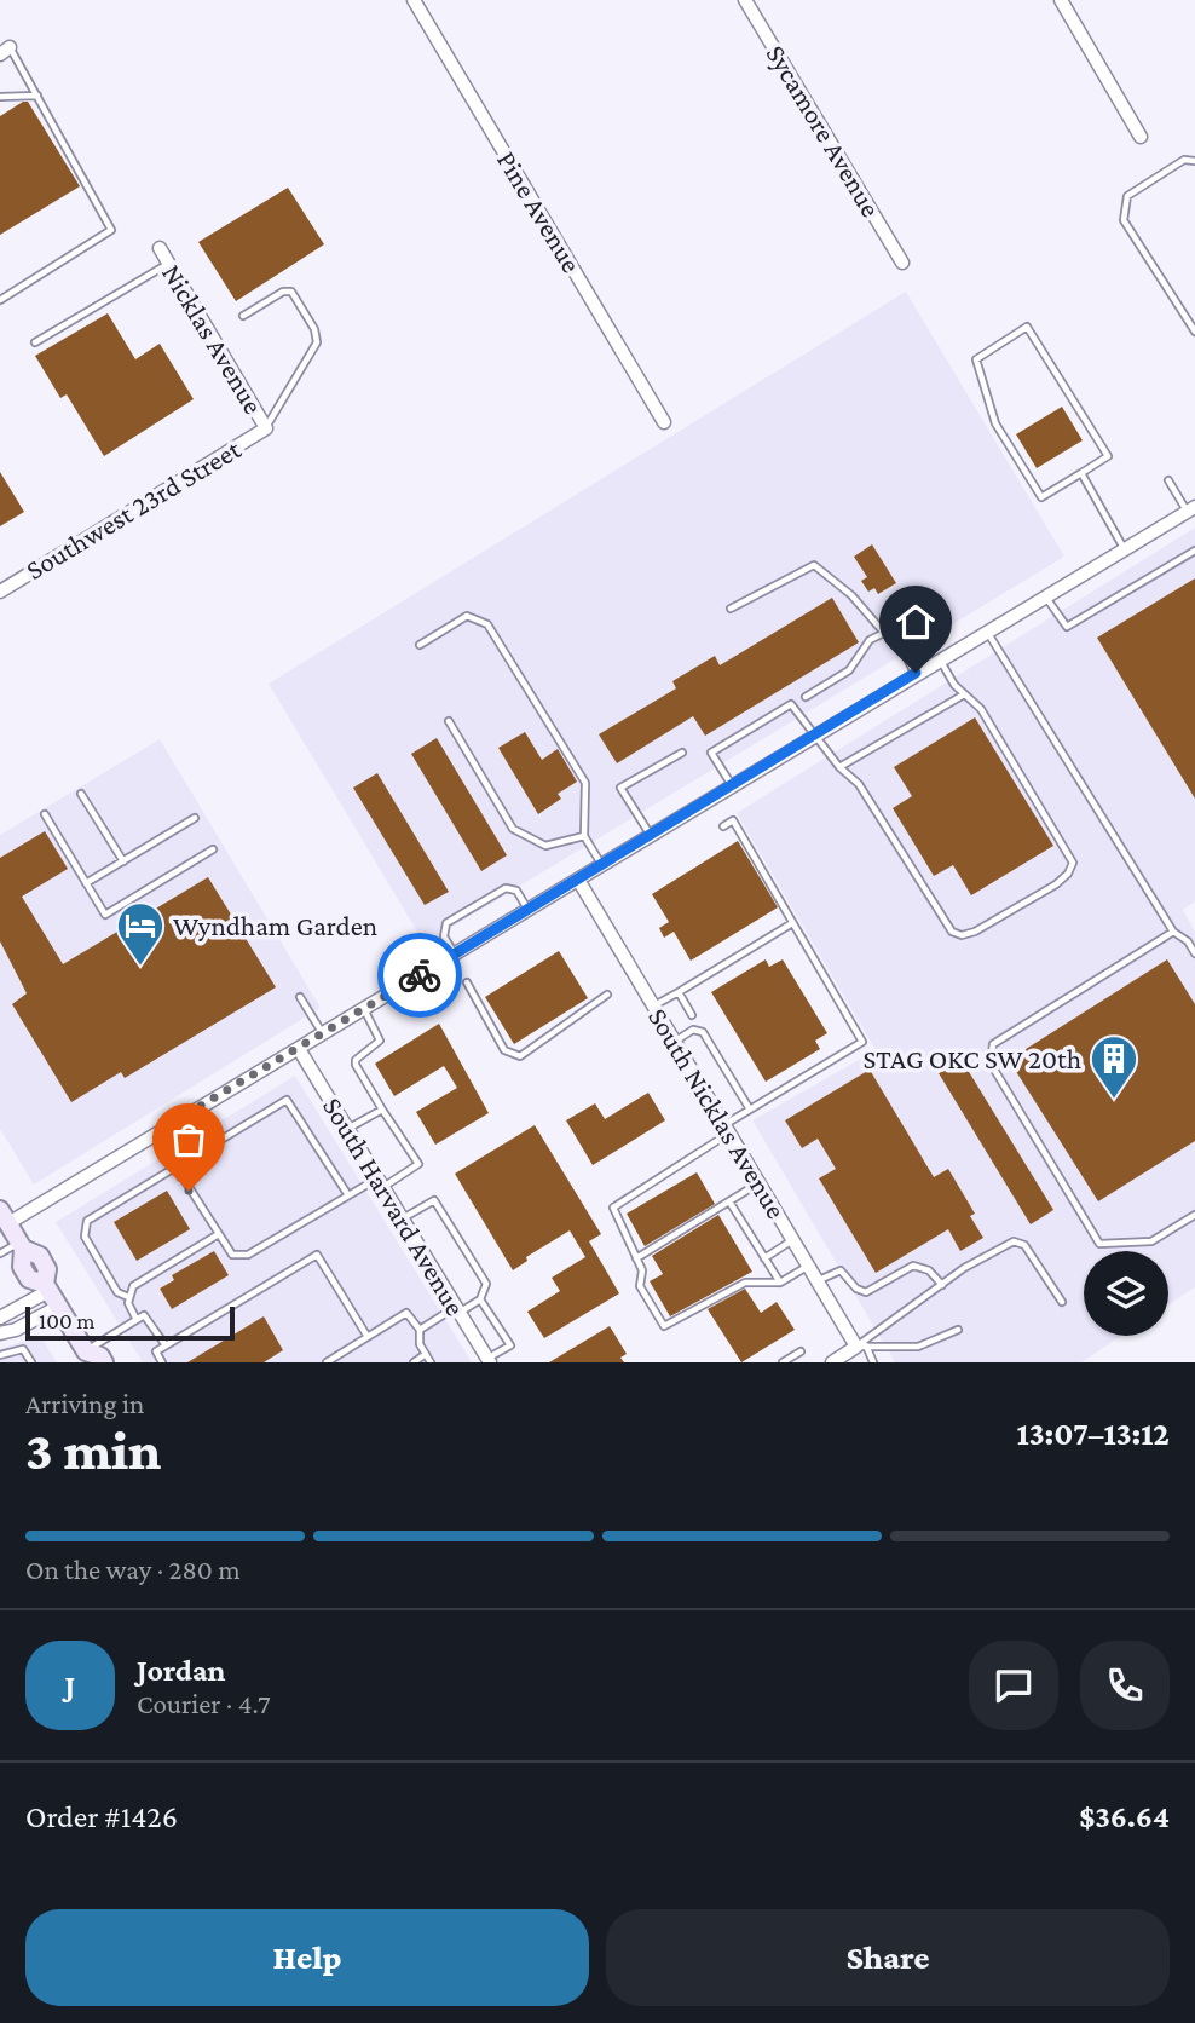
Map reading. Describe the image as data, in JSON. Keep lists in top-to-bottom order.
{
  "streets": {
    "street": [
      "Sycamore Avenue",
      "Pine Avenue",
      "Nicklas Avenue",
      "Southwest 23rd Street",
      "South Nicklas Avenue",
      "South Harvard Avenue"
    ]
  },
  "crossings": [
    ["Nicklas Avenue", "Southwest 23rd Street"]
  ],
  "places": {
    "hotel": ["Wyndham Garden"],
    "building": ["STAG OKC SW 20th"]
  },
  "scale_bar": "100 m",
  "page": {
    "scale": "100 m",
    "heading": ["3 min", "Arriving in", "13:07–13:12"],
    "panel": [
      "Jordan",
      "Courier · 4.7",
      "Order #1426",
      "$36.64"
    ],
    "bar": "On the way · 280 m",
    "round": "J",
    "buttons": ["Help", "Share"]
  }
}
